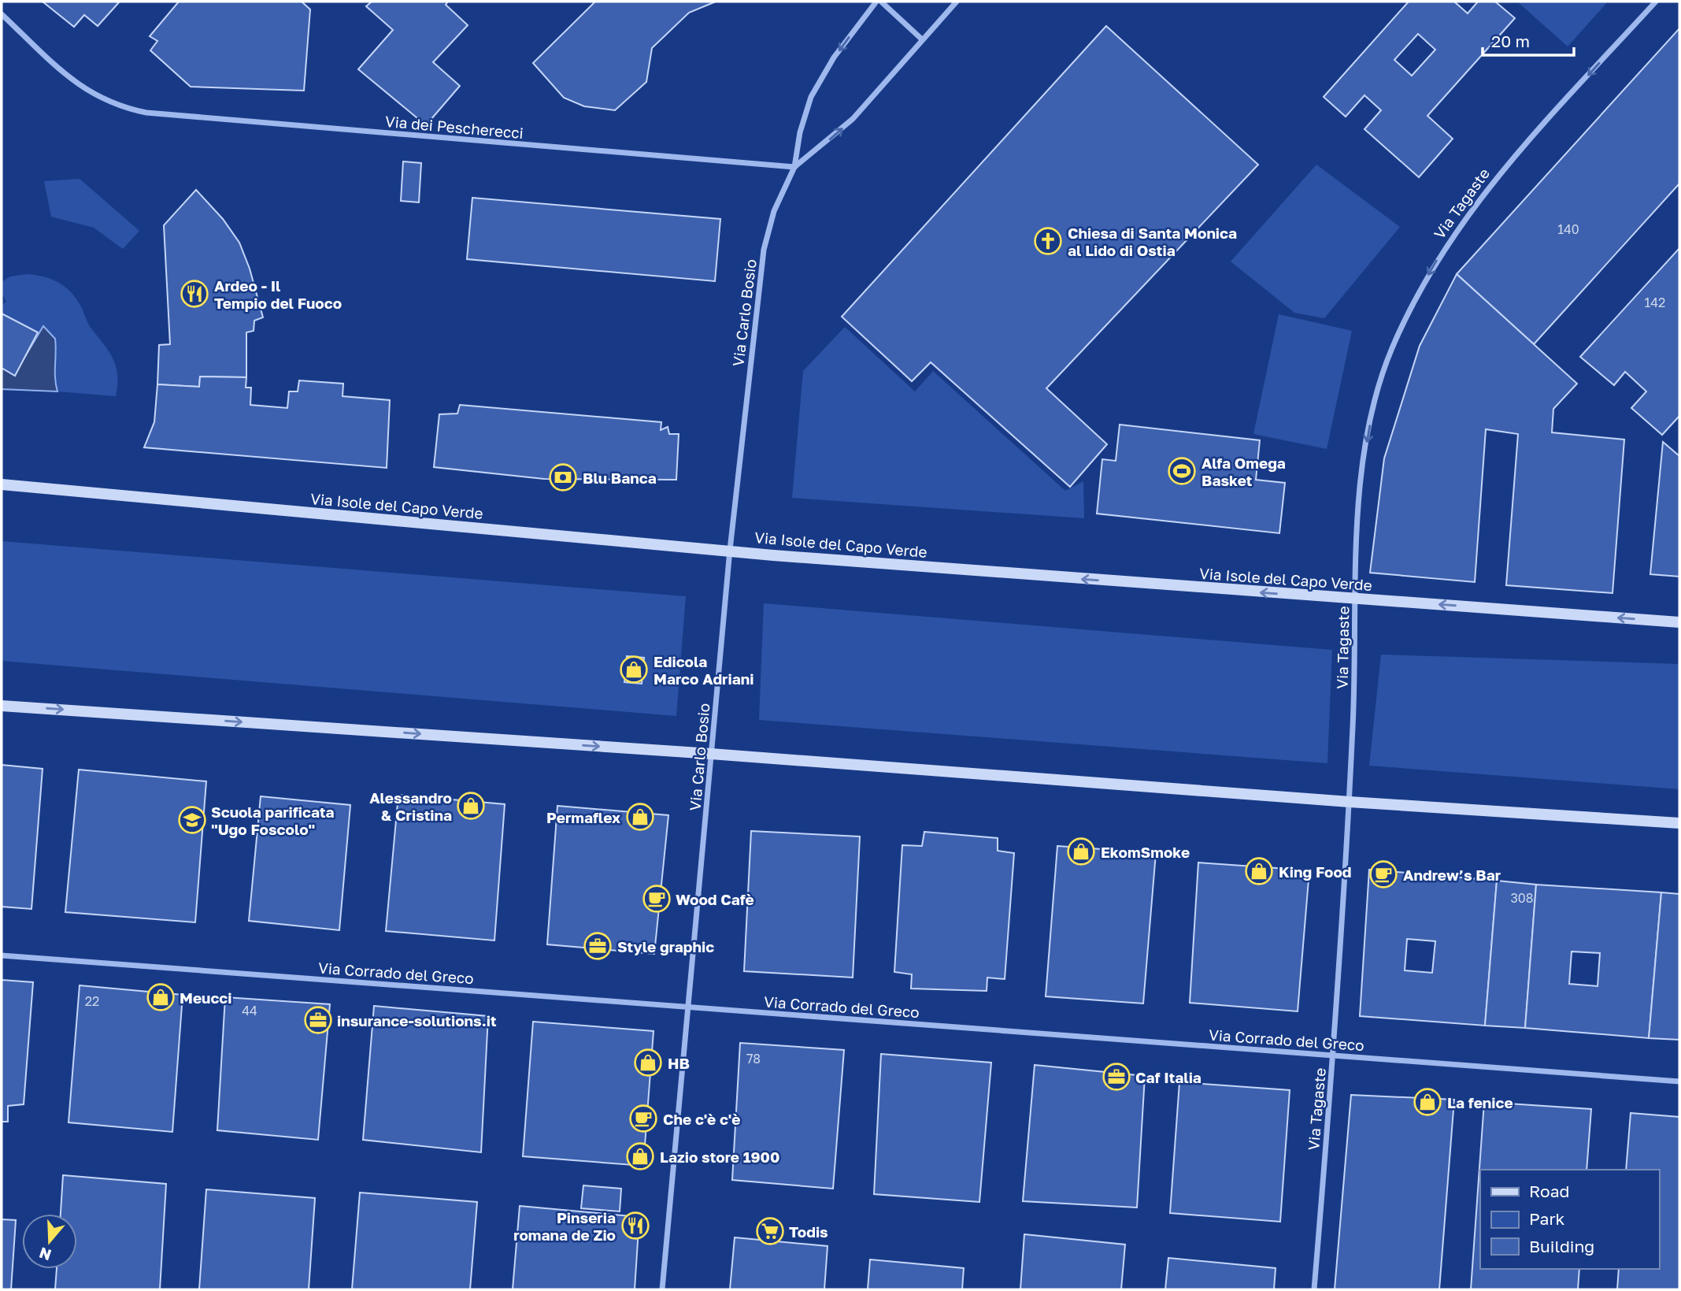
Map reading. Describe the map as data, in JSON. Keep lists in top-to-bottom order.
{
  "streets": {
    "street": [
      "Via dei Pescherecci",
      "Via Tagaste",
      "Via Carlo Bosio",
      "Via Isole del Capo Verde",
      "Via Corrado del Greco"
    ]
  },
  "crossings": [
    ["Via dei Pescherecci", "Via Carlo Bosio"],
    ["Via Tagaste", "Via Isole del Capo Verde"],
    ["Via Tagaste", "Via Corrado del Greco"],
    ["Via Carlo Bosio", "Via Isole del Capo Verde"],
    ["Via Carlo Bosio", "Via Corrado del Greco"]
  ],
  "one_way": ["Via Tagaste", "Via Isole del Capo Verde"],
  "places": {
    "church": ["Chiesa di Santa Monica al Lido di Ostia"],
    "restaurant": ["Ardeo - Il Tempio del Fuoco", "Pinseria romana de Zio"],
    "sports": ["Alfa Omega Basket"],
    "bank": ["Blu Banca"],
    "shop": [
      "Edicola Marco Adriani",
      "Alessandro & Cristina",
      "Permaflex",
      "EkomSmoke",
      "King Food",
      "Meucci",
      "HB",
      "La fenice",
      "Lazio store 1900"
    ],
    "school or university": ["Scuola parificata \"Ugo Foscolo\""],
    "cafe": ["Andrew’s Bar", "Wood Cafè", "Che c'è c'è"],
    "office": ["Style graphic", "insurance-solutions.it", "Caf Italia"],
    "supermarket": ["Todis"]
  },
  "house_numbers": [
    "140",
    "142",
    "308",
    "22",
    "44",
    "78"
  ],
  "legend": ["Road", "Park", "Building"],
  "scale_bar": "20 m",
  "north": "bottom"
}
